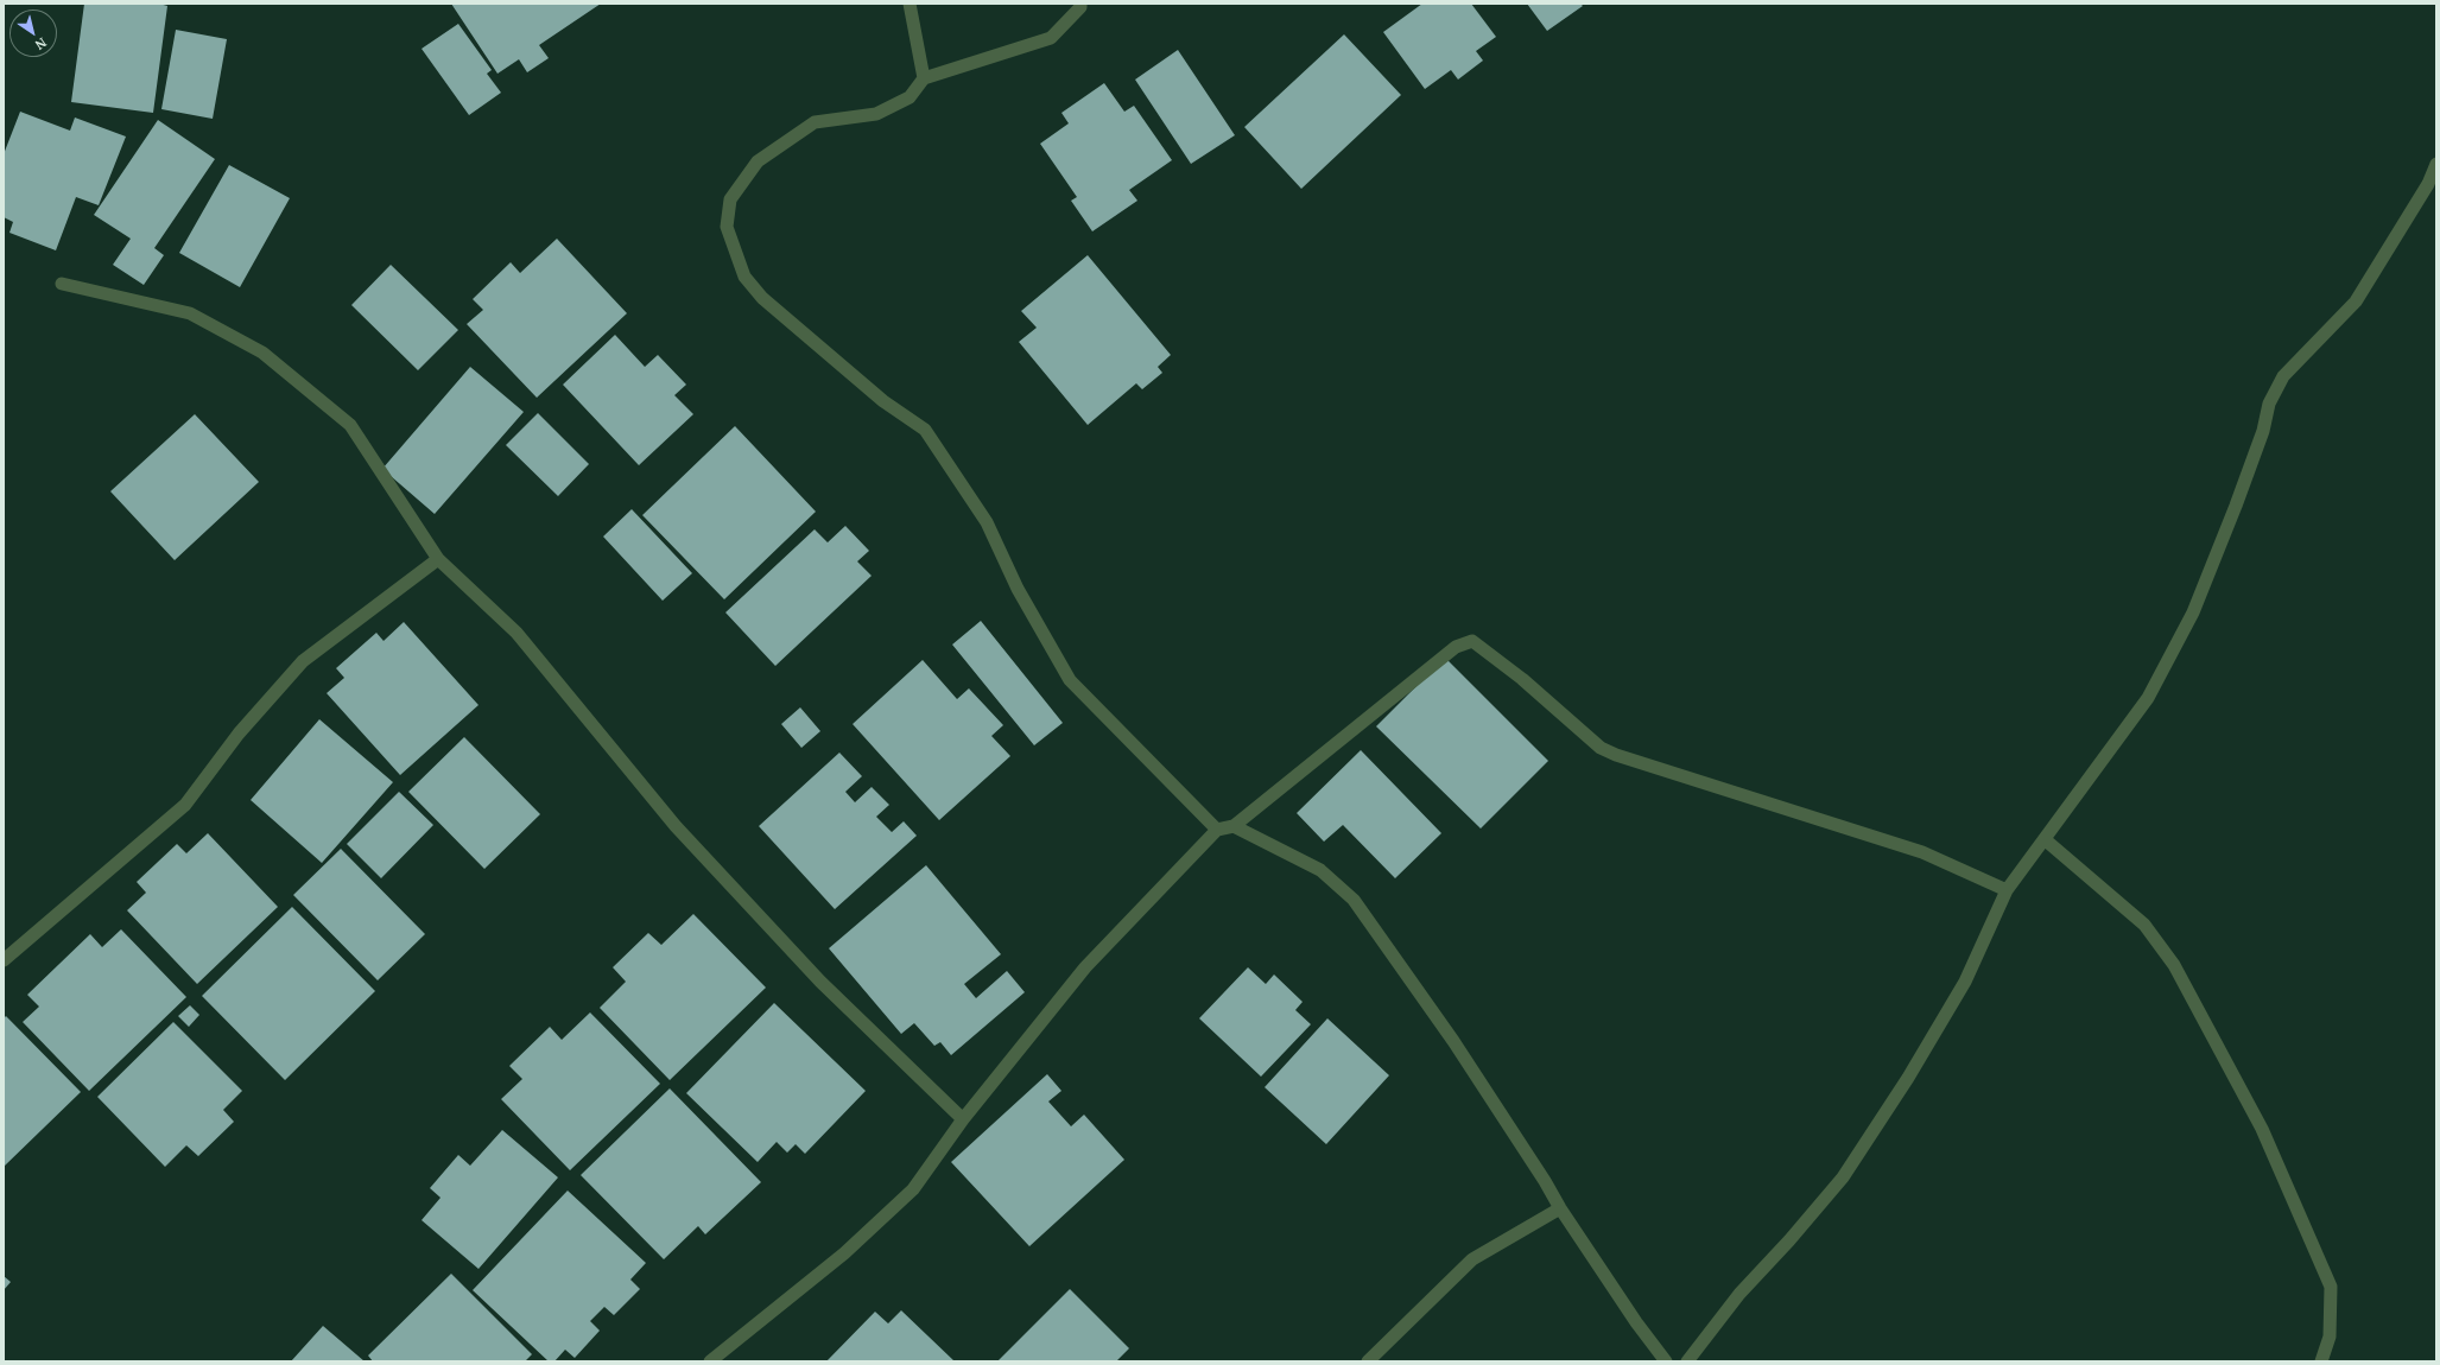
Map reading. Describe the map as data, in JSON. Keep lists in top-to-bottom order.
{
  "north": "bottom right"
}
